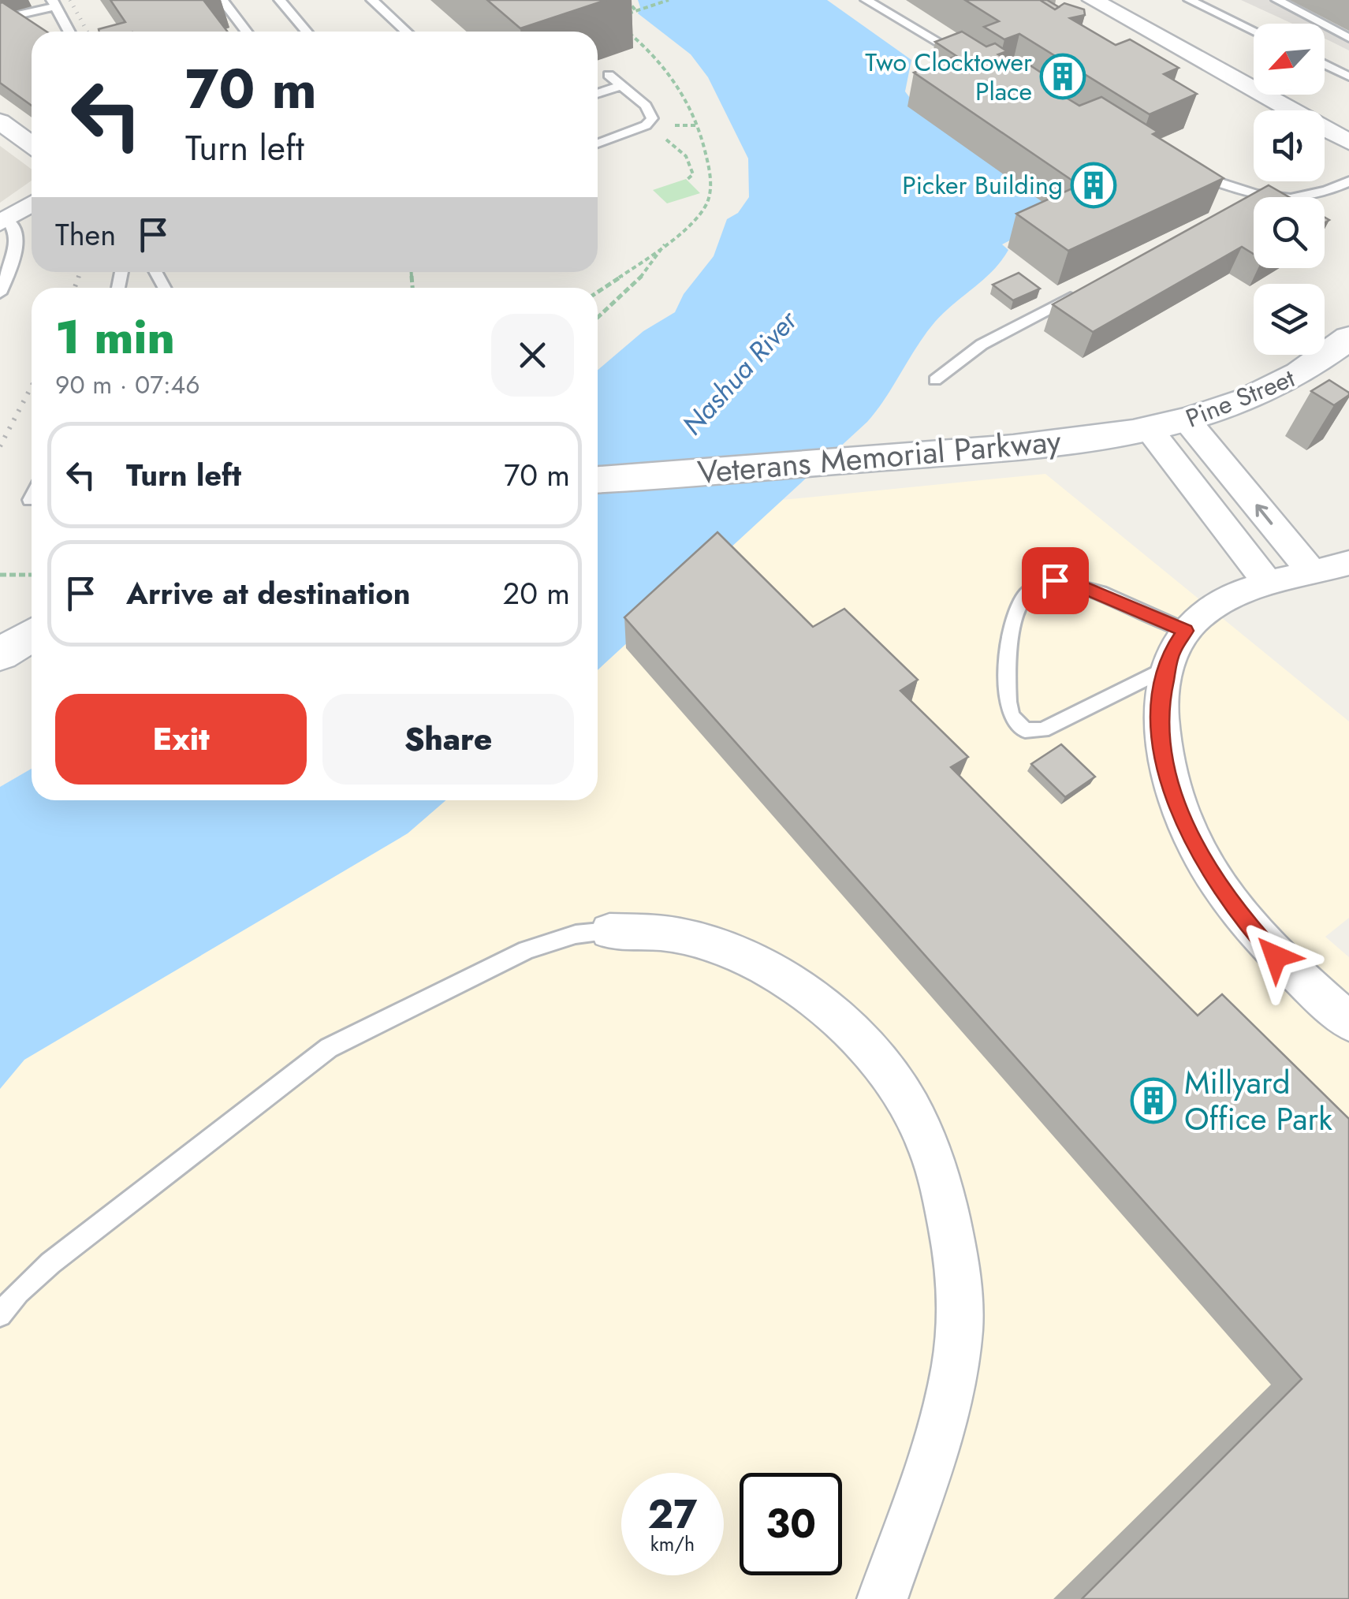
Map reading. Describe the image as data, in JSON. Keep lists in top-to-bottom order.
{
  "streets": {
    "main road": ["Pine Street", "Veterans Memorial Parkway"]
  },
  "crossings": [
    ["Pine Street", "Veterans Memorial Parkway"]
  ],
  "water": ["Nashua River"],
  "places": {
    "building": ["Two Clocktower Place", "Picker Building", "Millyard Office Park"]
  },
  "north": "bottom left",
  "page": {
    "turn": ["70 m", "Turn left"],
    "then": "Then",
    "heading": ["1 min", "90 m · 07:46"],
    "list": [
      {
        "name": "Turn left",
        "value": "70 m"
      },
      {
        "name": "Arrive at destination",
        "value": "20 m"
      }
    ],
    "buttons": ["Exit", "Share"],
    "speed": "27 km/h",
    "limit": "30"
  }
}
